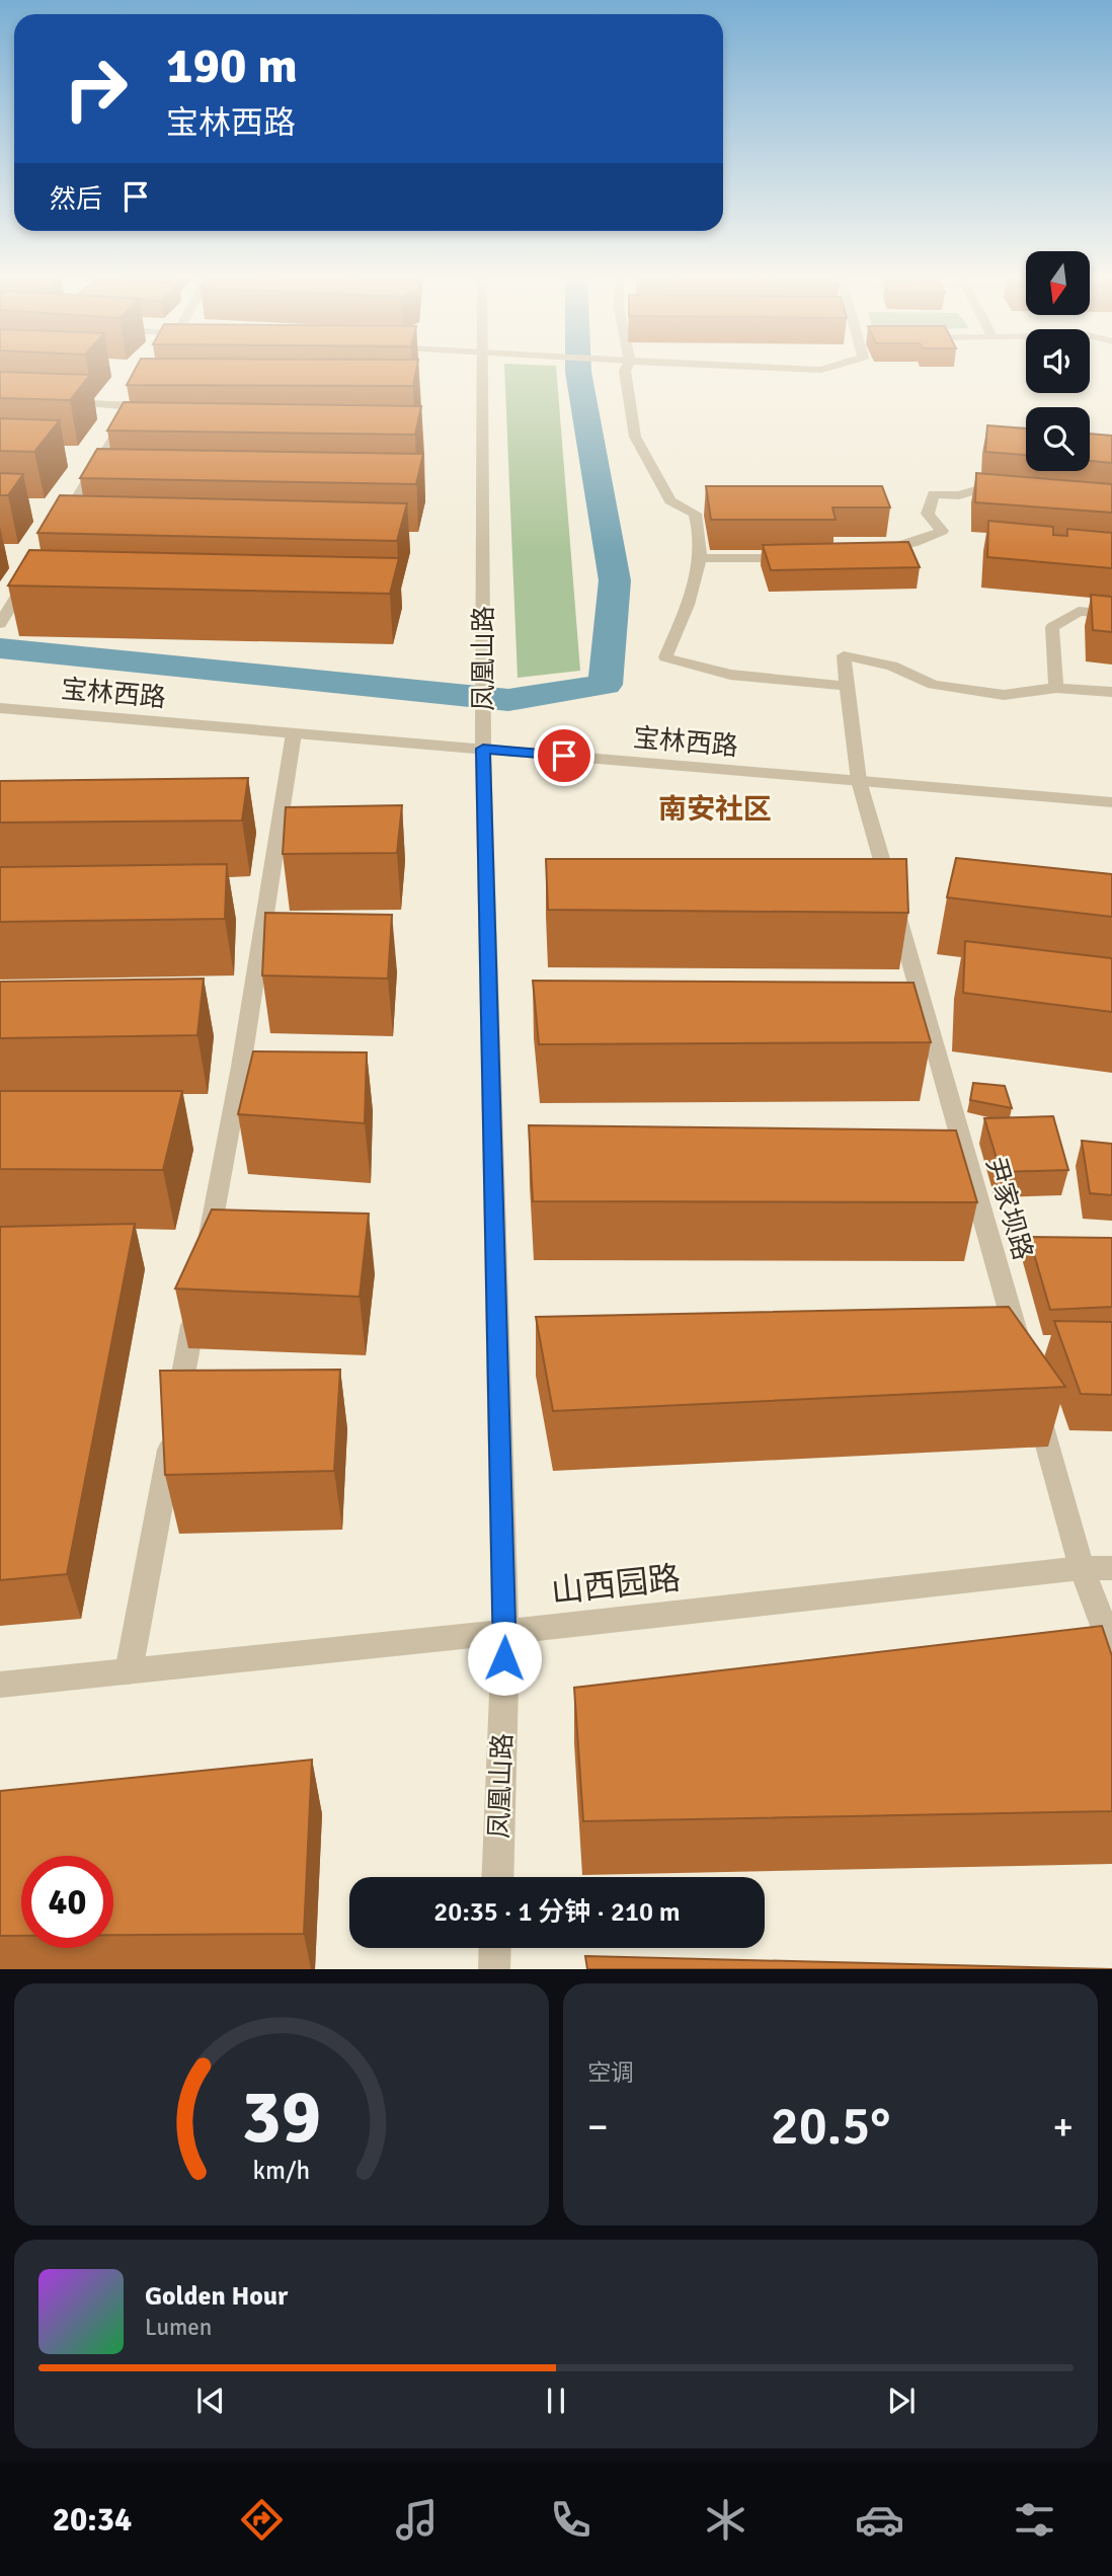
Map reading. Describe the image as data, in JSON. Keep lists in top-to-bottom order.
{
  "streets": {
    "street": [
      "凤凰山路",
      "宝林西路",
      "尹家坝路",
      "山西园路"
    ]
  },
  "crossings": [
    ["凤凰山路", "宝林西路"],
    ["凤凰山路", "山西园路"],
    ["宝林西路", "尹家坝路"]
  ],
  "districts": ["南安社区"],
  "north": "bottom",
  "page": {
    "turn": ["190 m", "宝林西路"],
    "then": "然后",
    "limit": "40",
    "trip": "20:35 · 1 分钟 · 210 m",
    "tile": "空调",
    "heat": ["−", "20.5°", "+"],
    "song": ["Golden Hour", "Lumen"],
    "tabs": "20:34",
    "gauge": ["39", "km/h"]
  }
}
